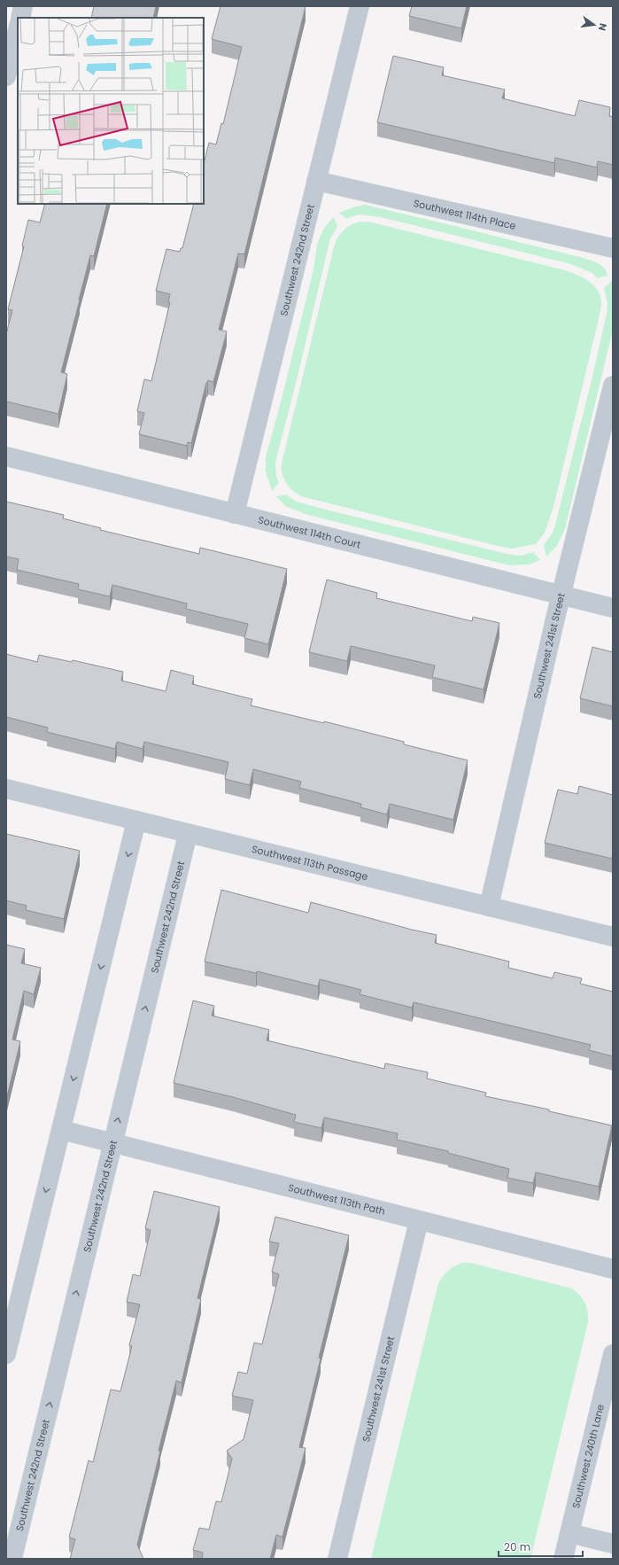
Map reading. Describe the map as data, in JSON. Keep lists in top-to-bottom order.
{
  "streets": {
    "street": [
      "Southwest 114th Place",
      "Southwest 242nd Street",
      "Southwest 114th Court",
      "Southwest 241st Street",
      "Southwest 113th Passage",
      "Southwest 113th Path",
      "Southwest 240th Lane"
    ]
  },
  "crossings": [
    ["Southwest 114th Place", "Southwest 242nd Street"],
    ["Southwest 242nd Street", "Southwest 114th Court"],
    ["Southwest 242nd Street", "Southwest 113th Passage"],
    ["Southwest 242nd Street", "Southwest 113th Path"],
    ["Southwest 114th Court", "Southwest 241st Street"],
    ["Southwest 241st Street", "Southwest 113th Passage"],
    ["Southwest 241st Street", "Southwest 113th Path"]
  ],
  "scale_bar": "20 m",
  "north": "right"
}
